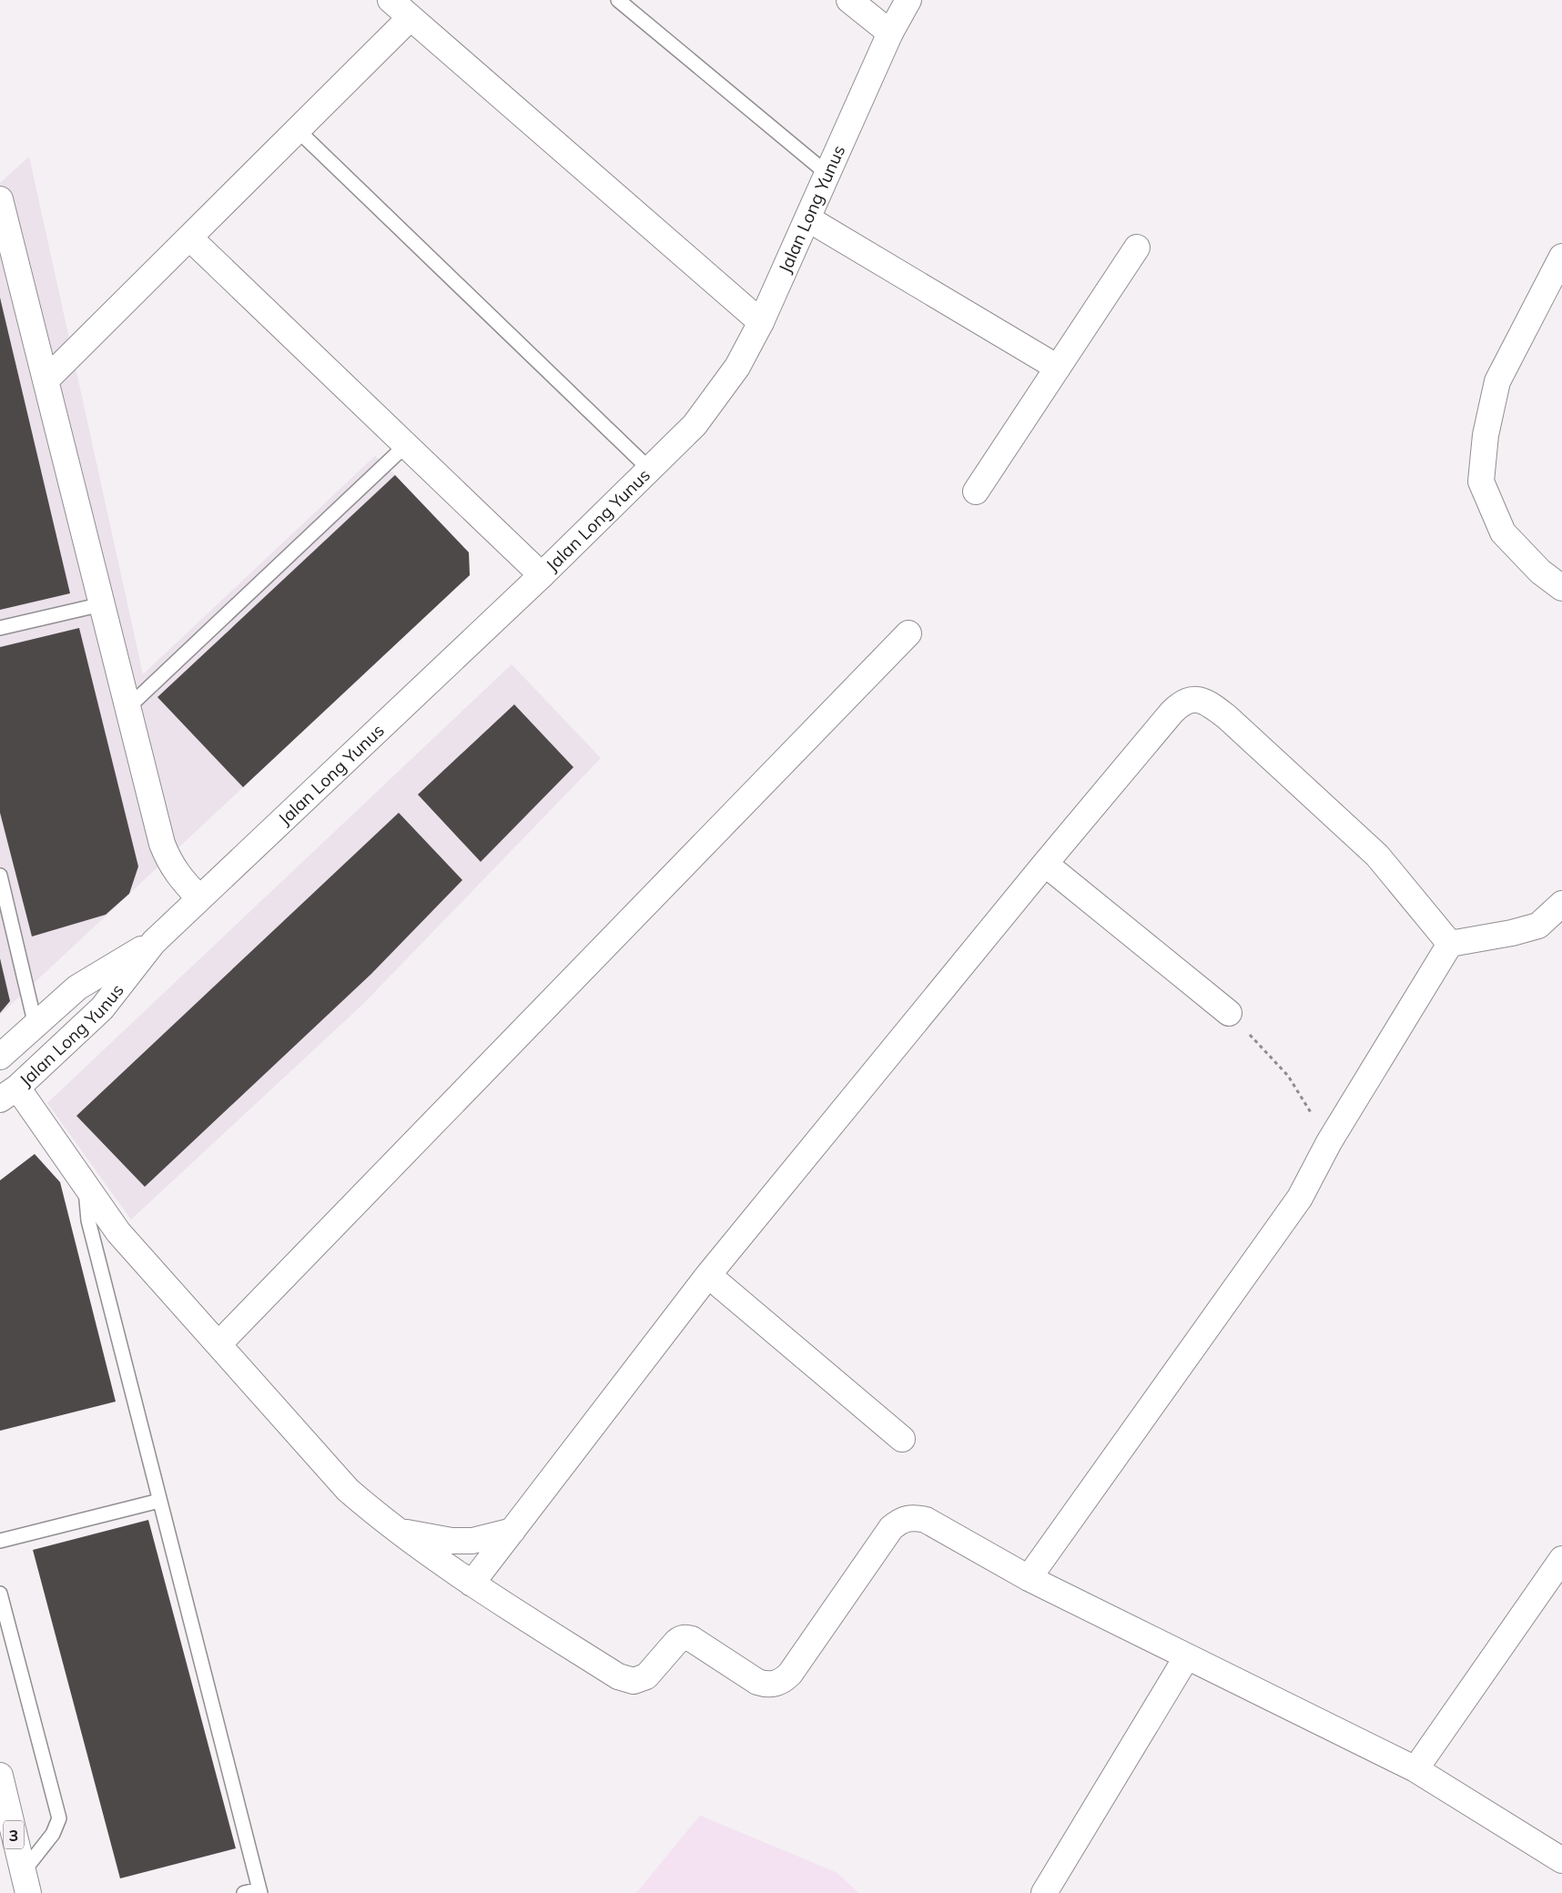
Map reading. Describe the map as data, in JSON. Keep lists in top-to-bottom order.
{
  "streets": {
    "main road": ["Jalan Long Yunus", "3"]
  }
}
